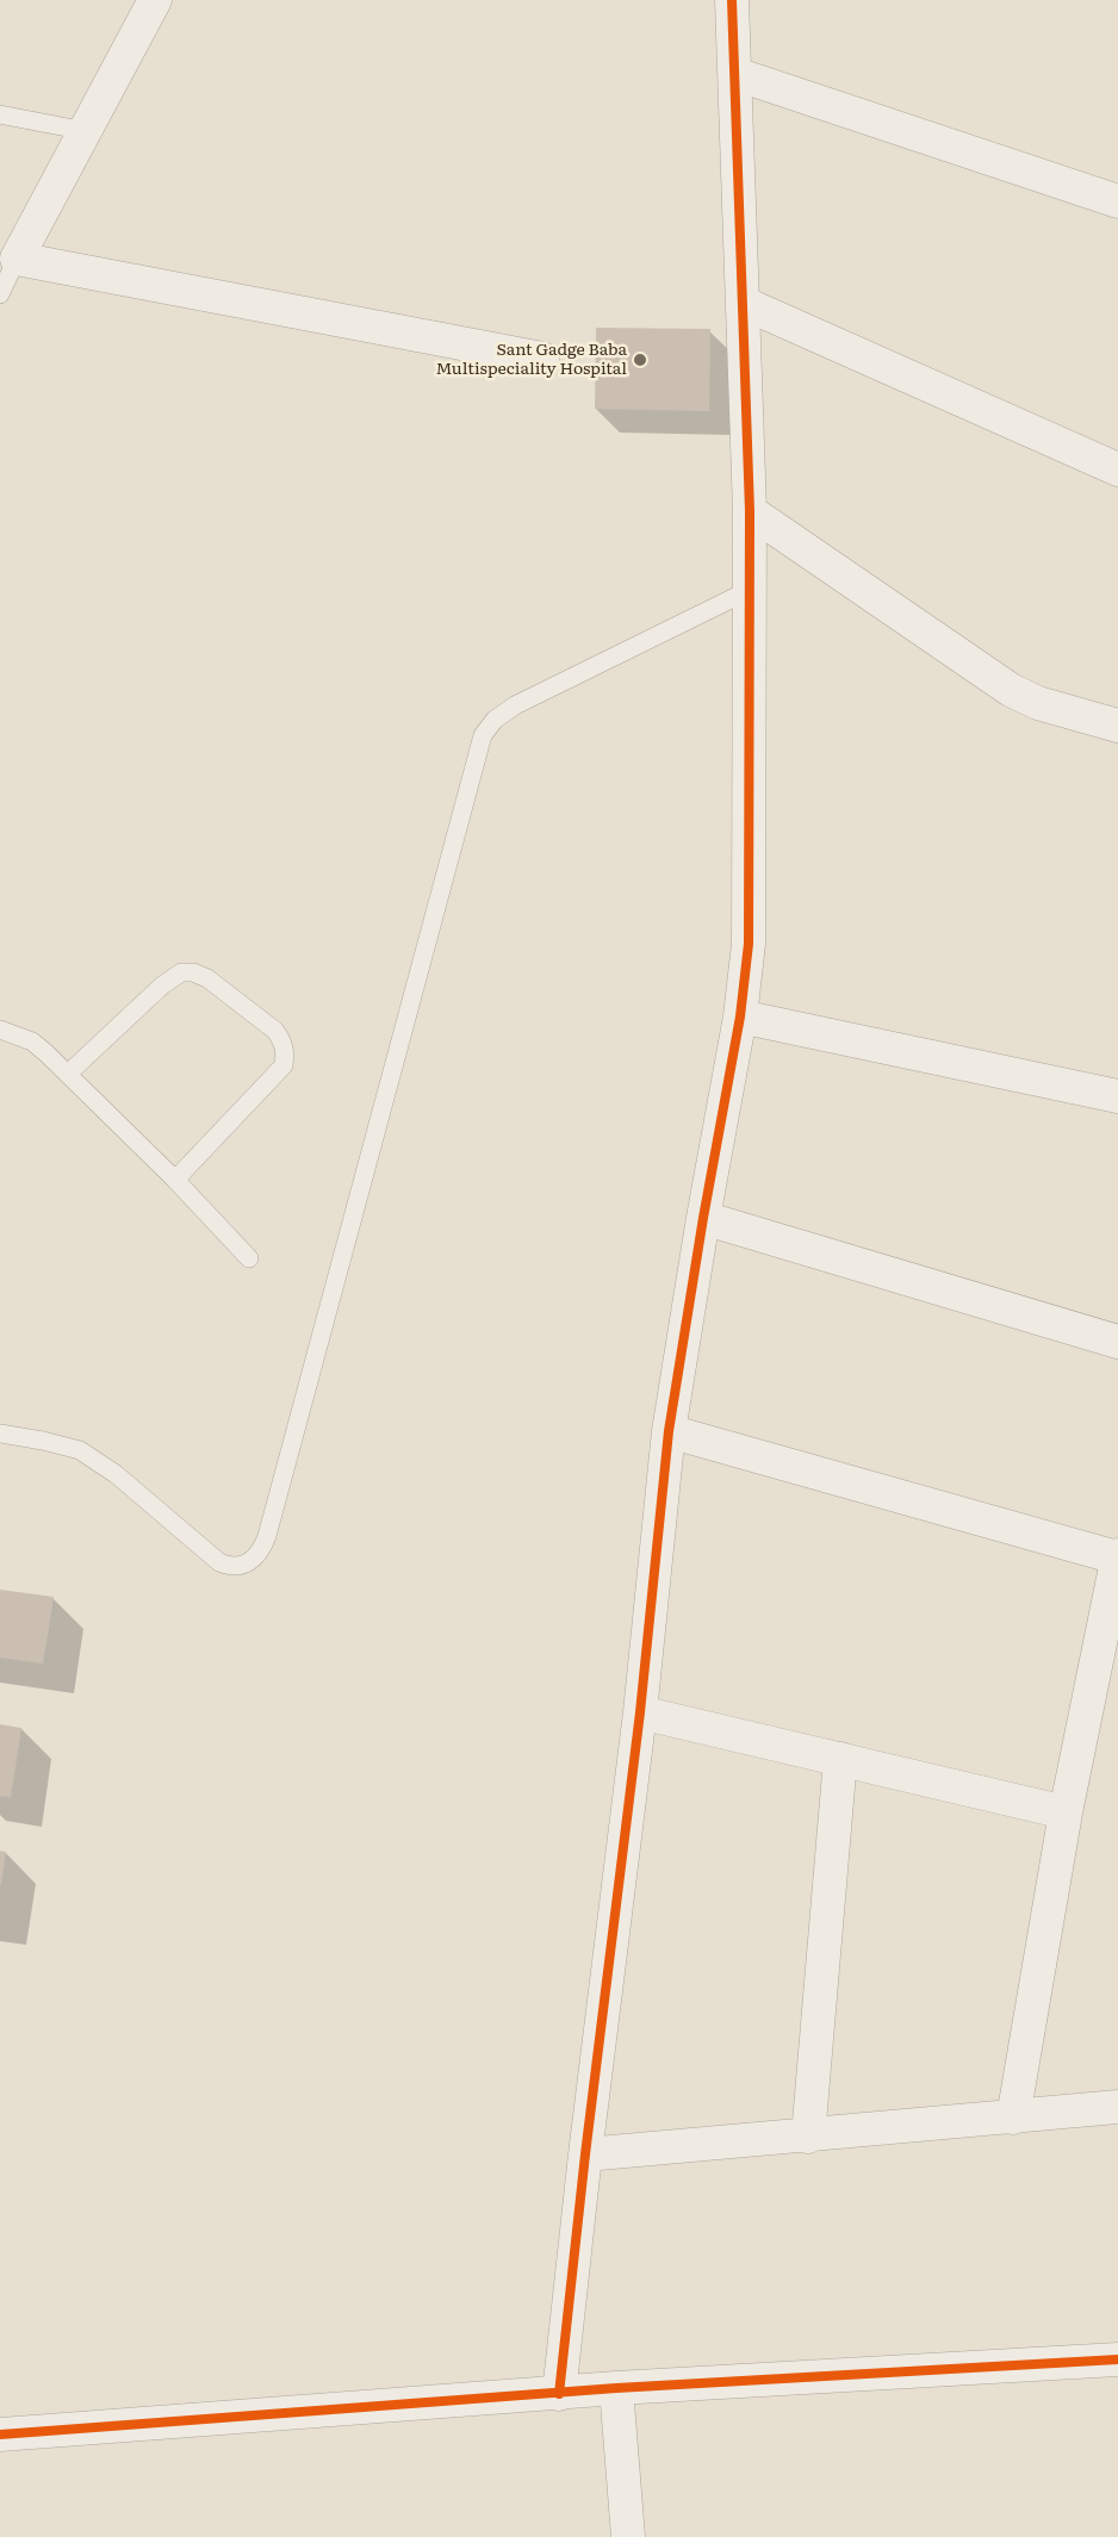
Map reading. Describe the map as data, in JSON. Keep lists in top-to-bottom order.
{
  "places": ["Sant Gadge Baba Multispeciality Hospital"]
}
